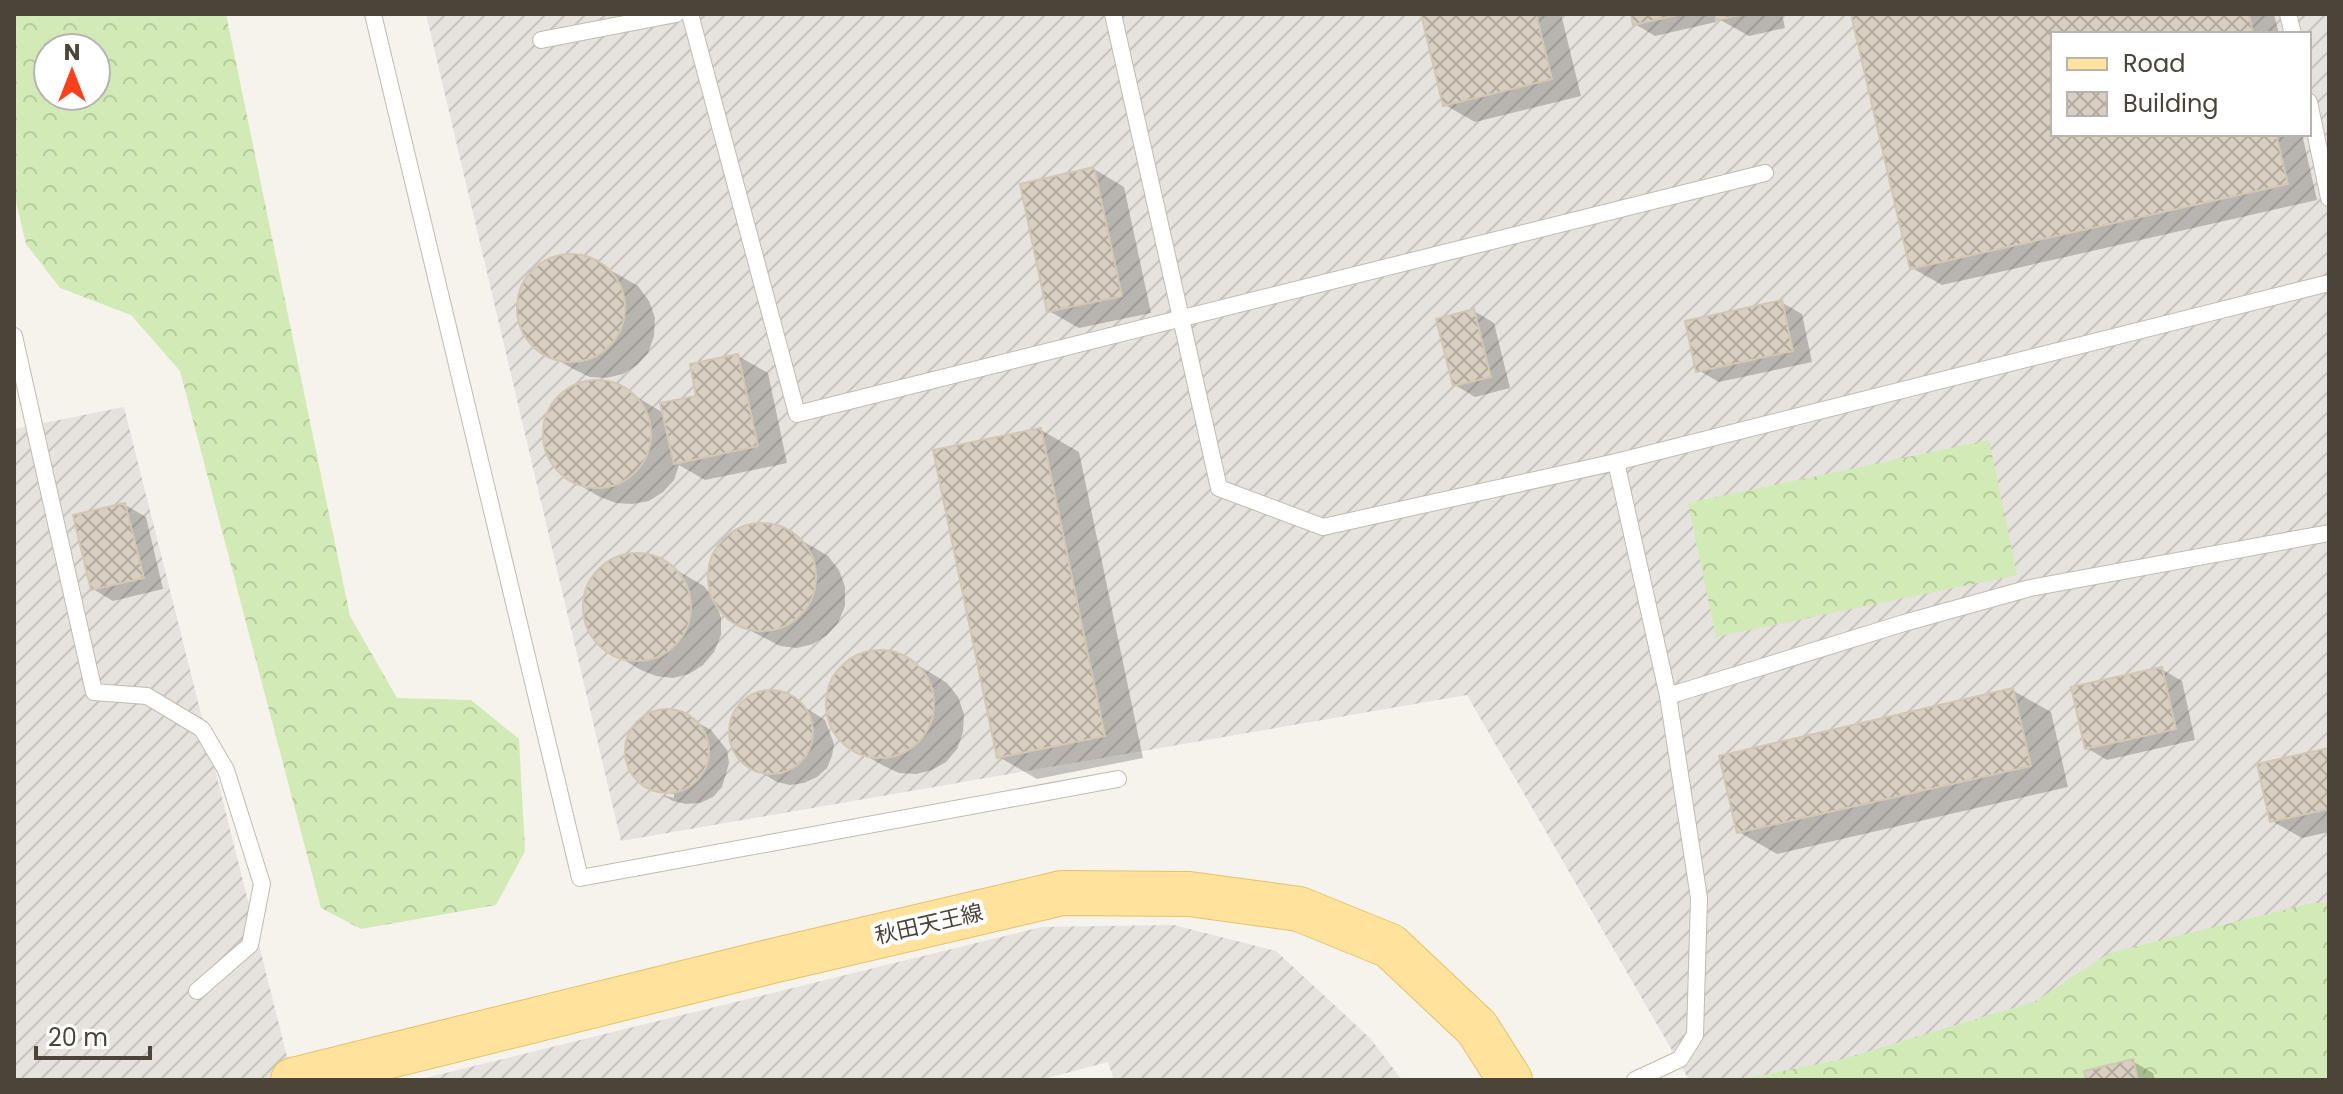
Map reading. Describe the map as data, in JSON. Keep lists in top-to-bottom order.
{
  "streets": {
    "main road": ["秋田天王線"]
  },
  "legend": ["Road", "Building"],
  "scale_bar": "20 m",
  "north": "top"
}
